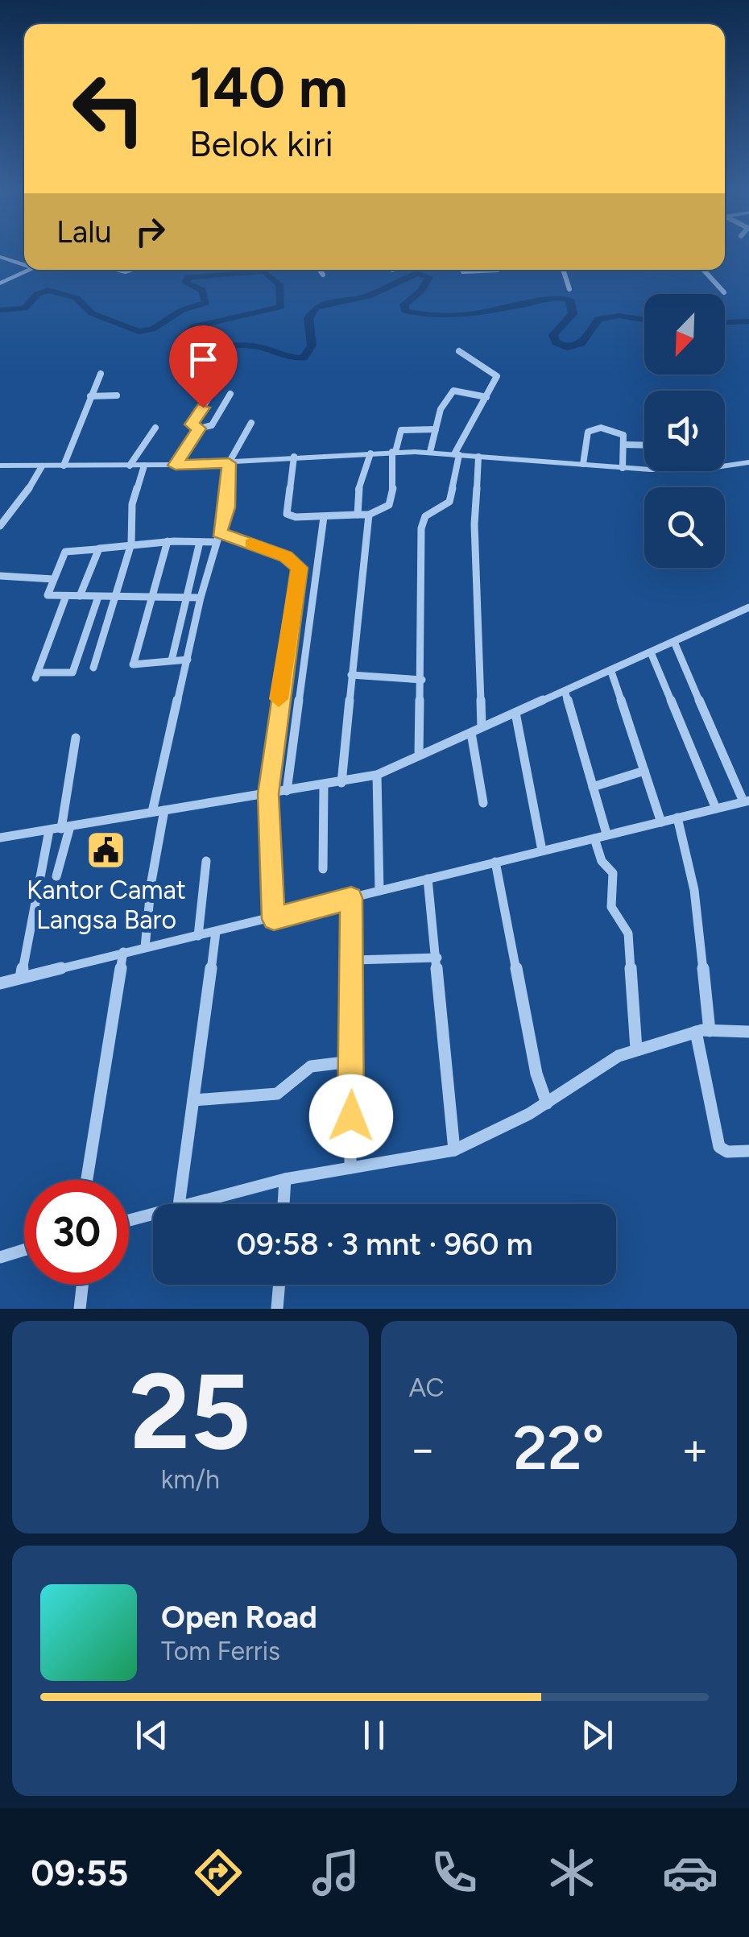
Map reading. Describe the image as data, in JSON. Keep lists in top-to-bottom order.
{
  "places": {
    "public building": ["Kantor Camat Langsa Baro"]
  },
  "north": "bottom left",
  "page": {
    "turn": ["140 m", "Belok kiri"],
    "then": "Lalu",
    "limit": "30",
    "trip": "09:58 · 3 mnt · 960 m",
    "tile": [
      ["25", "km/h"],
      "AC"
    ],
    "heat": ["−", "22°", "+"],
    "song": ["Open Road", "Tom Ferris"],
    "tabs": "09:55"
  }
}
